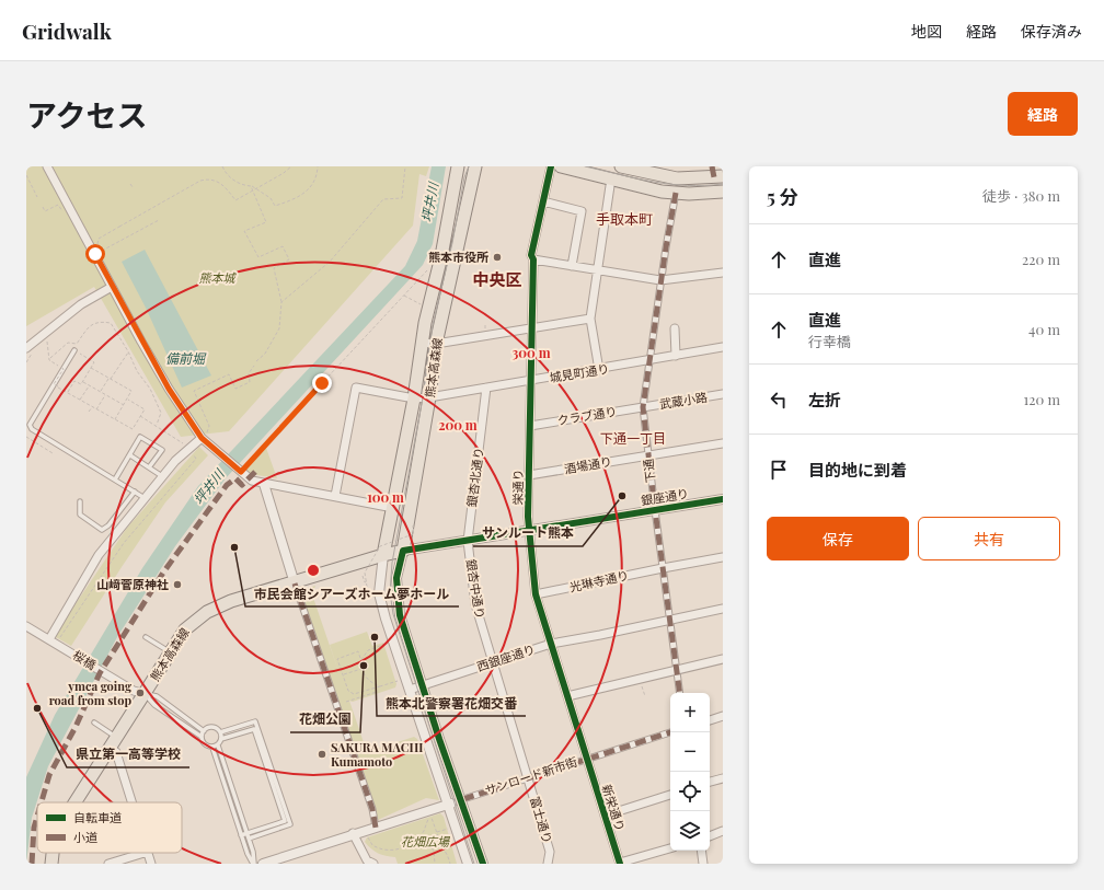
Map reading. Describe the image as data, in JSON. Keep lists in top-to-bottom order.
{
  "streets": {
    "main road": ["熊本高森線"],
    "street": [
      "城見町通り",
      "武蔵小路",
      "クラブ通り",
      "酒場通り",
      "下通",
      "銀杏北通り",
      "栄通り",
      "銀座通り",
      "光琳寺通り",
      "銀杏中通り",
      "西銀座通り",
      "桜橋",
      "サンロード新市街",
      "新栄通り",
      "富士通り"
    ]
  },
  "crossings": [
    ["熊本高森線", "城見町通り"],
    ["熊本高森線", "銀座通り"],
    ["熊本高森線", "桜橋"],
    ["城見町通り", "下通"],
    ["城見町通り", "銀杏北通り"],
    ["城見町通り", "栄通り"],
    ["武蔵小路", "クラブ通り"],
    ["武蔵小路", "下通"],
    ["クラブ通り", "下通"],
    ["クラブ通り", "栄通り"],
    ["酒場通り", "下通"],
    ["酒場通り", "栄通り"],
    ["下通", "銀座通り"],
    ["下通", "光琳寺通り"],
    ["下通", "西銀座通り"],
    ["銀杏北通り", "銀座通り"],
    ["銀杏北通り", "銀杏中通り"],
    ["栄通り", "銀座通り"],
    ["栄通り", "光琳寺通り"],
    ["栄通り", "西銀座通り"],
    ["栄通り", "サンロード新市街"],
    ["栄通り", "新栄通り"],
    ["銀座通り", "銀杏中通り"],
    ["銀杏中通り", "西銀座通り"],
    ["銀杏中通り", "サンロード新市街"],
    ["銀杏中通り", "富士通り"],
    ["サンロード新市街", "新栄通り"],
    ["サンロード新市街", "富士通り"]
  ],
  "districts": ["手取本町", "中央区", "下通一丁目"],
  "water": ["坪井川", "備前堀"],
  "parks": ["熊本城", "花畑広場"],
  "places": [
    "熊本市役所",
    "サンルート熊本",
    "市民会館シアーズホーム夢ホール",
    "山﨑菅原神社",
    "熊本北警察署花畑交番",
    "花畑公園",
    "ymca going road from stop",
    "県立第一高等学校",
    "SAKURA MACHI Kumamoto"
  ],
  "legend": ["自転車道", "小道"],
  "page": {
    "header": "Gridwalk",
    "nav": ["地図", "経路", "保存済み"],
    "title": "アクセス",
    "buttons": [
      "経路",
      ["保存", "共有"]
    ],
    "heading": ["5 分", "徒歩 · 380 m"],
    "list": [
      ["直進", "220 m"],
      ["直進", "行幸橋", "40 m"],
      ["左折", "120 m"],
      "目的地に到着"
    ],
    "map_buttons": ["+", "−"]
  },
  "rings": ["300 m", "200 m", "100 m"]
}
